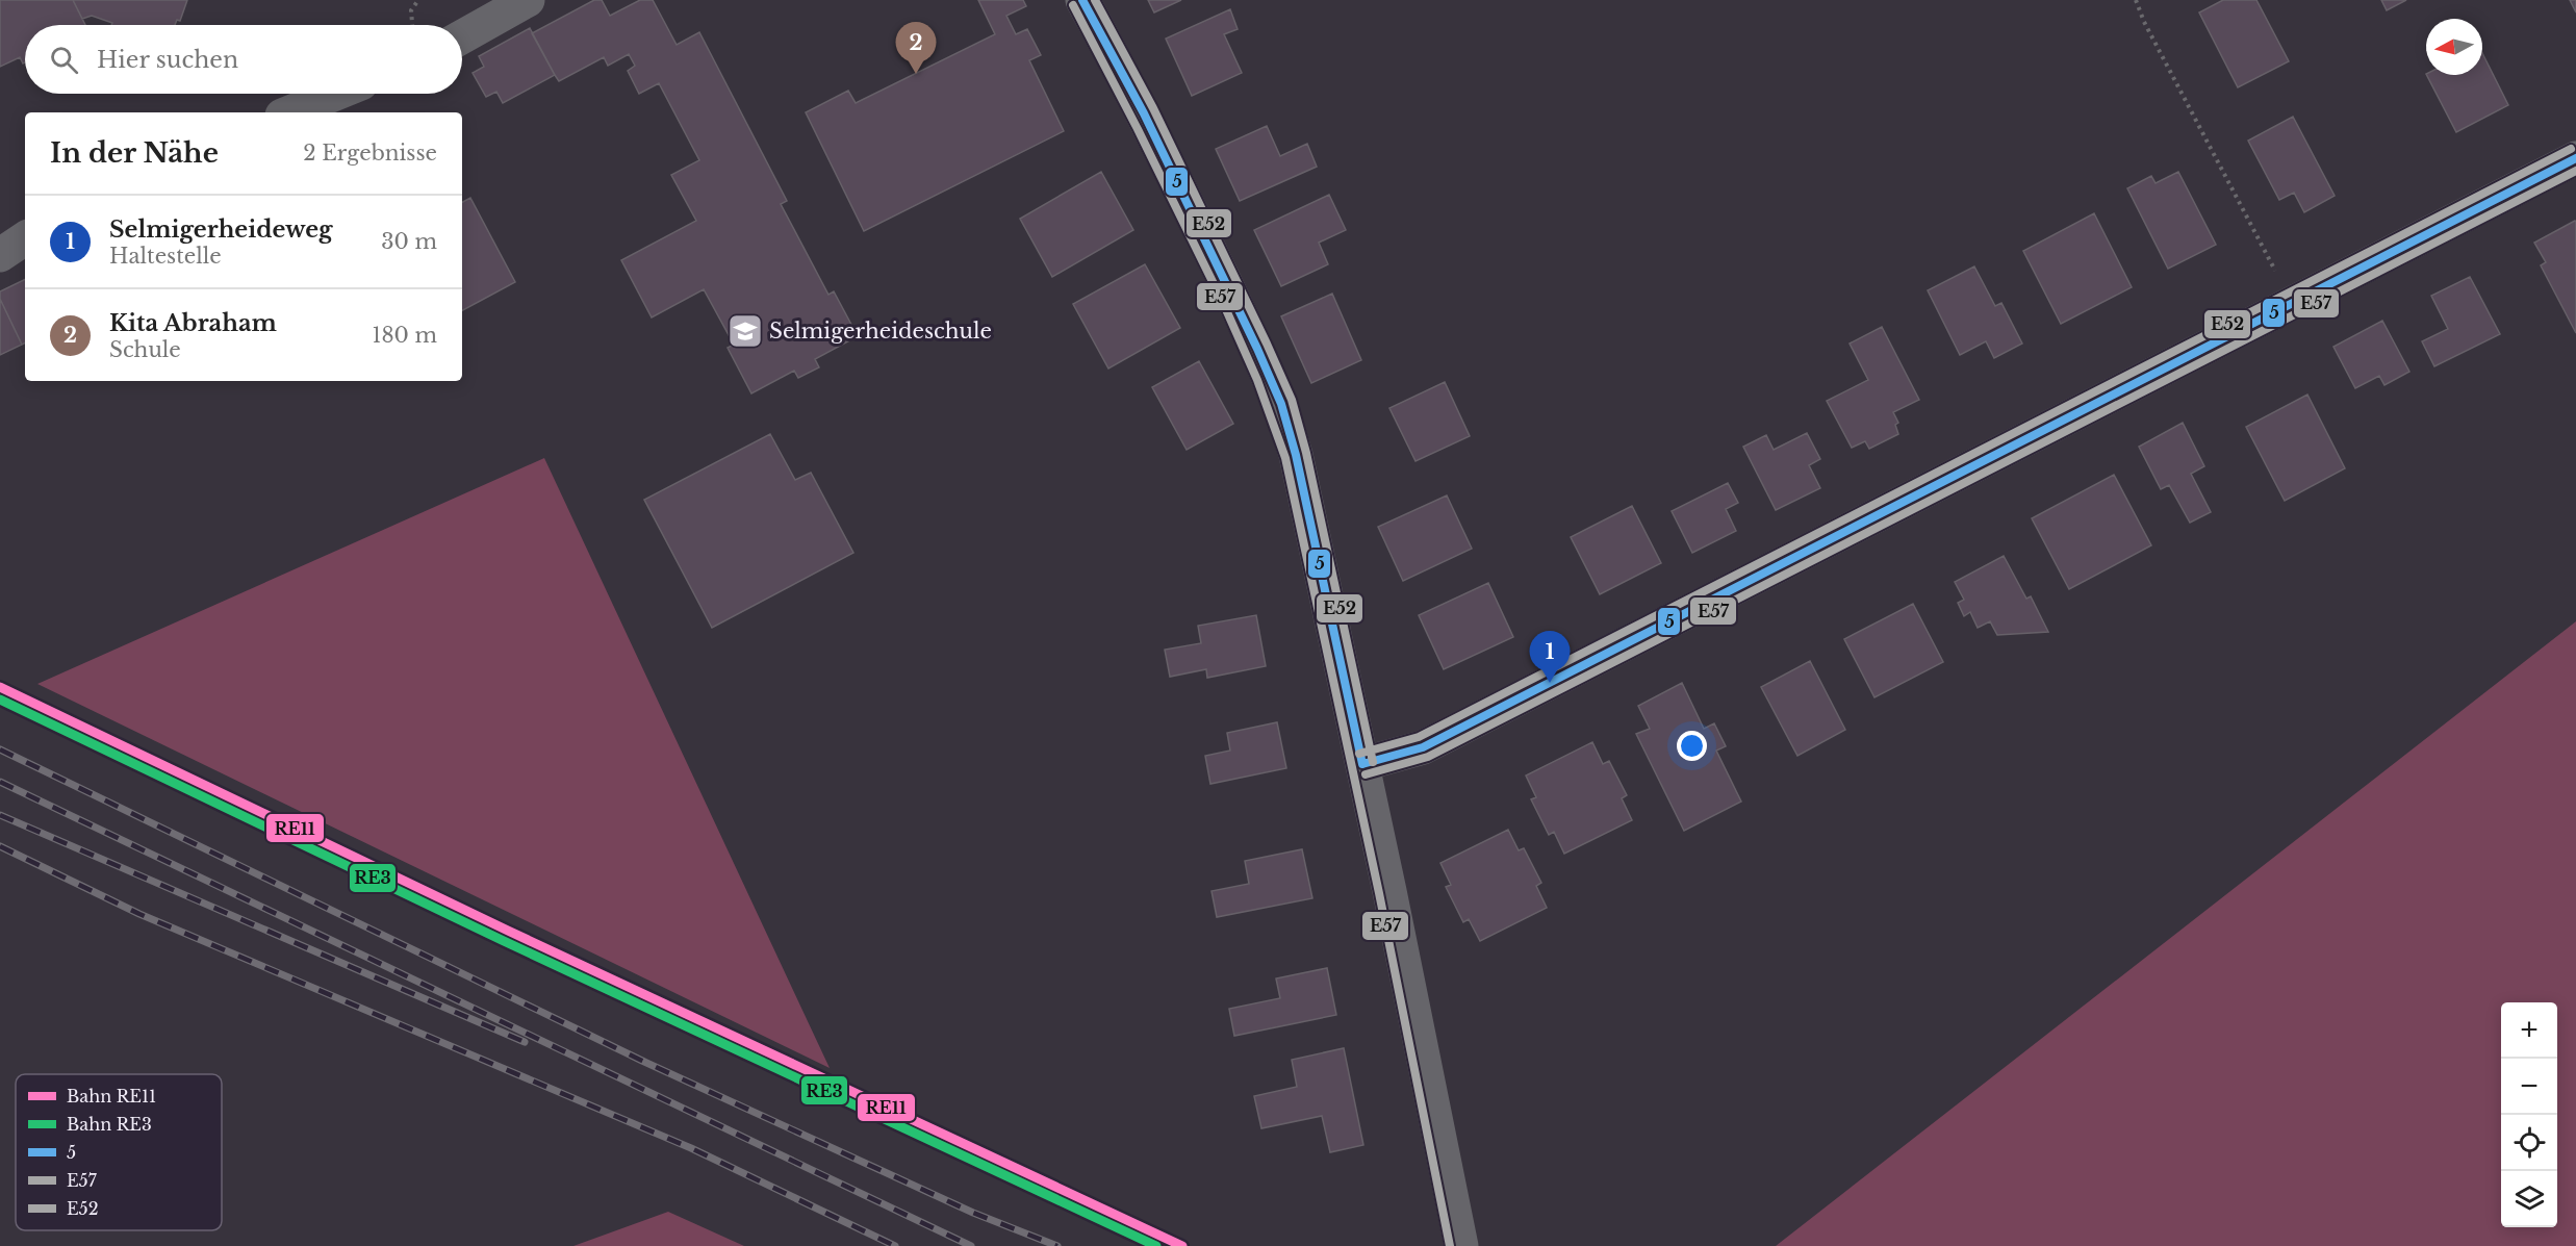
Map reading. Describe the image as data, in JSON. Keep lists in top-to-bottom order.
{
  "places": {
    "school or university": ["Selmigerheideschule"]
  },
  "lines": [
    "transit line 5",
    "transit line E52",
    "transit line E57",
    "rail line RE11",
    "rail line RE3"
  ],
  "legend": [
    "Bahn RE11",
    "Bahn RE3",
    "5",
    "E57",
    "E52"
  ],
  "north": "left",
  "page": {
    "pins": ["2", "1"],
    "search": "Hier suchen",
    "heading": ["In der Nähe", "2 Ergebnisse"],
    "list": [
      {
        "mark": "1",
        "name": "Selmigerheideweg",
        "note": "Haltestelle",
        "value": "30 m"
      },
      {
        "mark": "2",
        "name": "Kita Abraham",
        "note": "Schule",
        "value": "180 m"
      }
    ],
    "map_buttons": ["+", "−"]
  }
}
